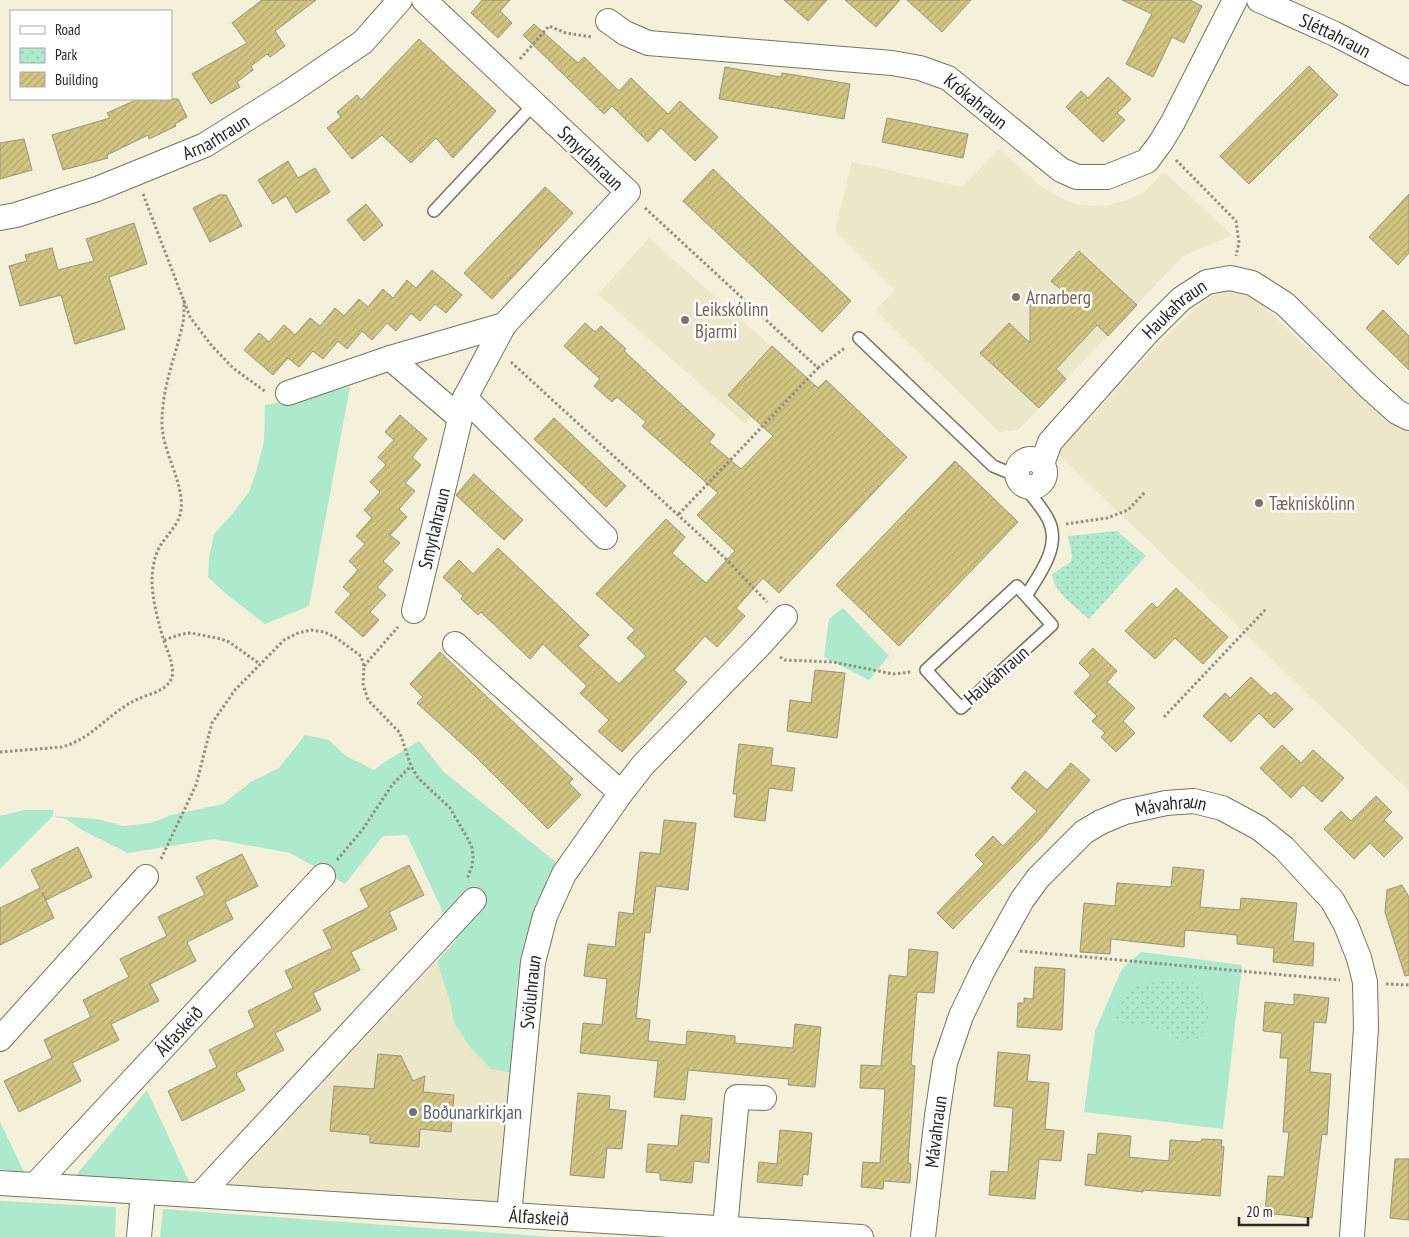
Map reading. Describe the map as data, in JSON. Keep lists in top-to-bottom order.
{
  "streets": {
    "street": [
      "Sléttahraun",
      "Krókahraun",
      "Arnarhraun",
      "Smyrlahraun",
      "Haukahraun",
      "Mávahraun",
      "Svöluhraun",
      "Álfaskeið"
    ]
  },
  "crossings": [
    ["Svöluhraun", "Álfaskeið"]
  ],
  "places": [
    "Arnarberg",
    "Leikskólinn Bjarmi",
    "Tækniskólinn",
    "Boðunarkirkjan"
  ],
  "legend": ["Road", "Park", "Building"],
  "scale_bar": "20 m"
}
